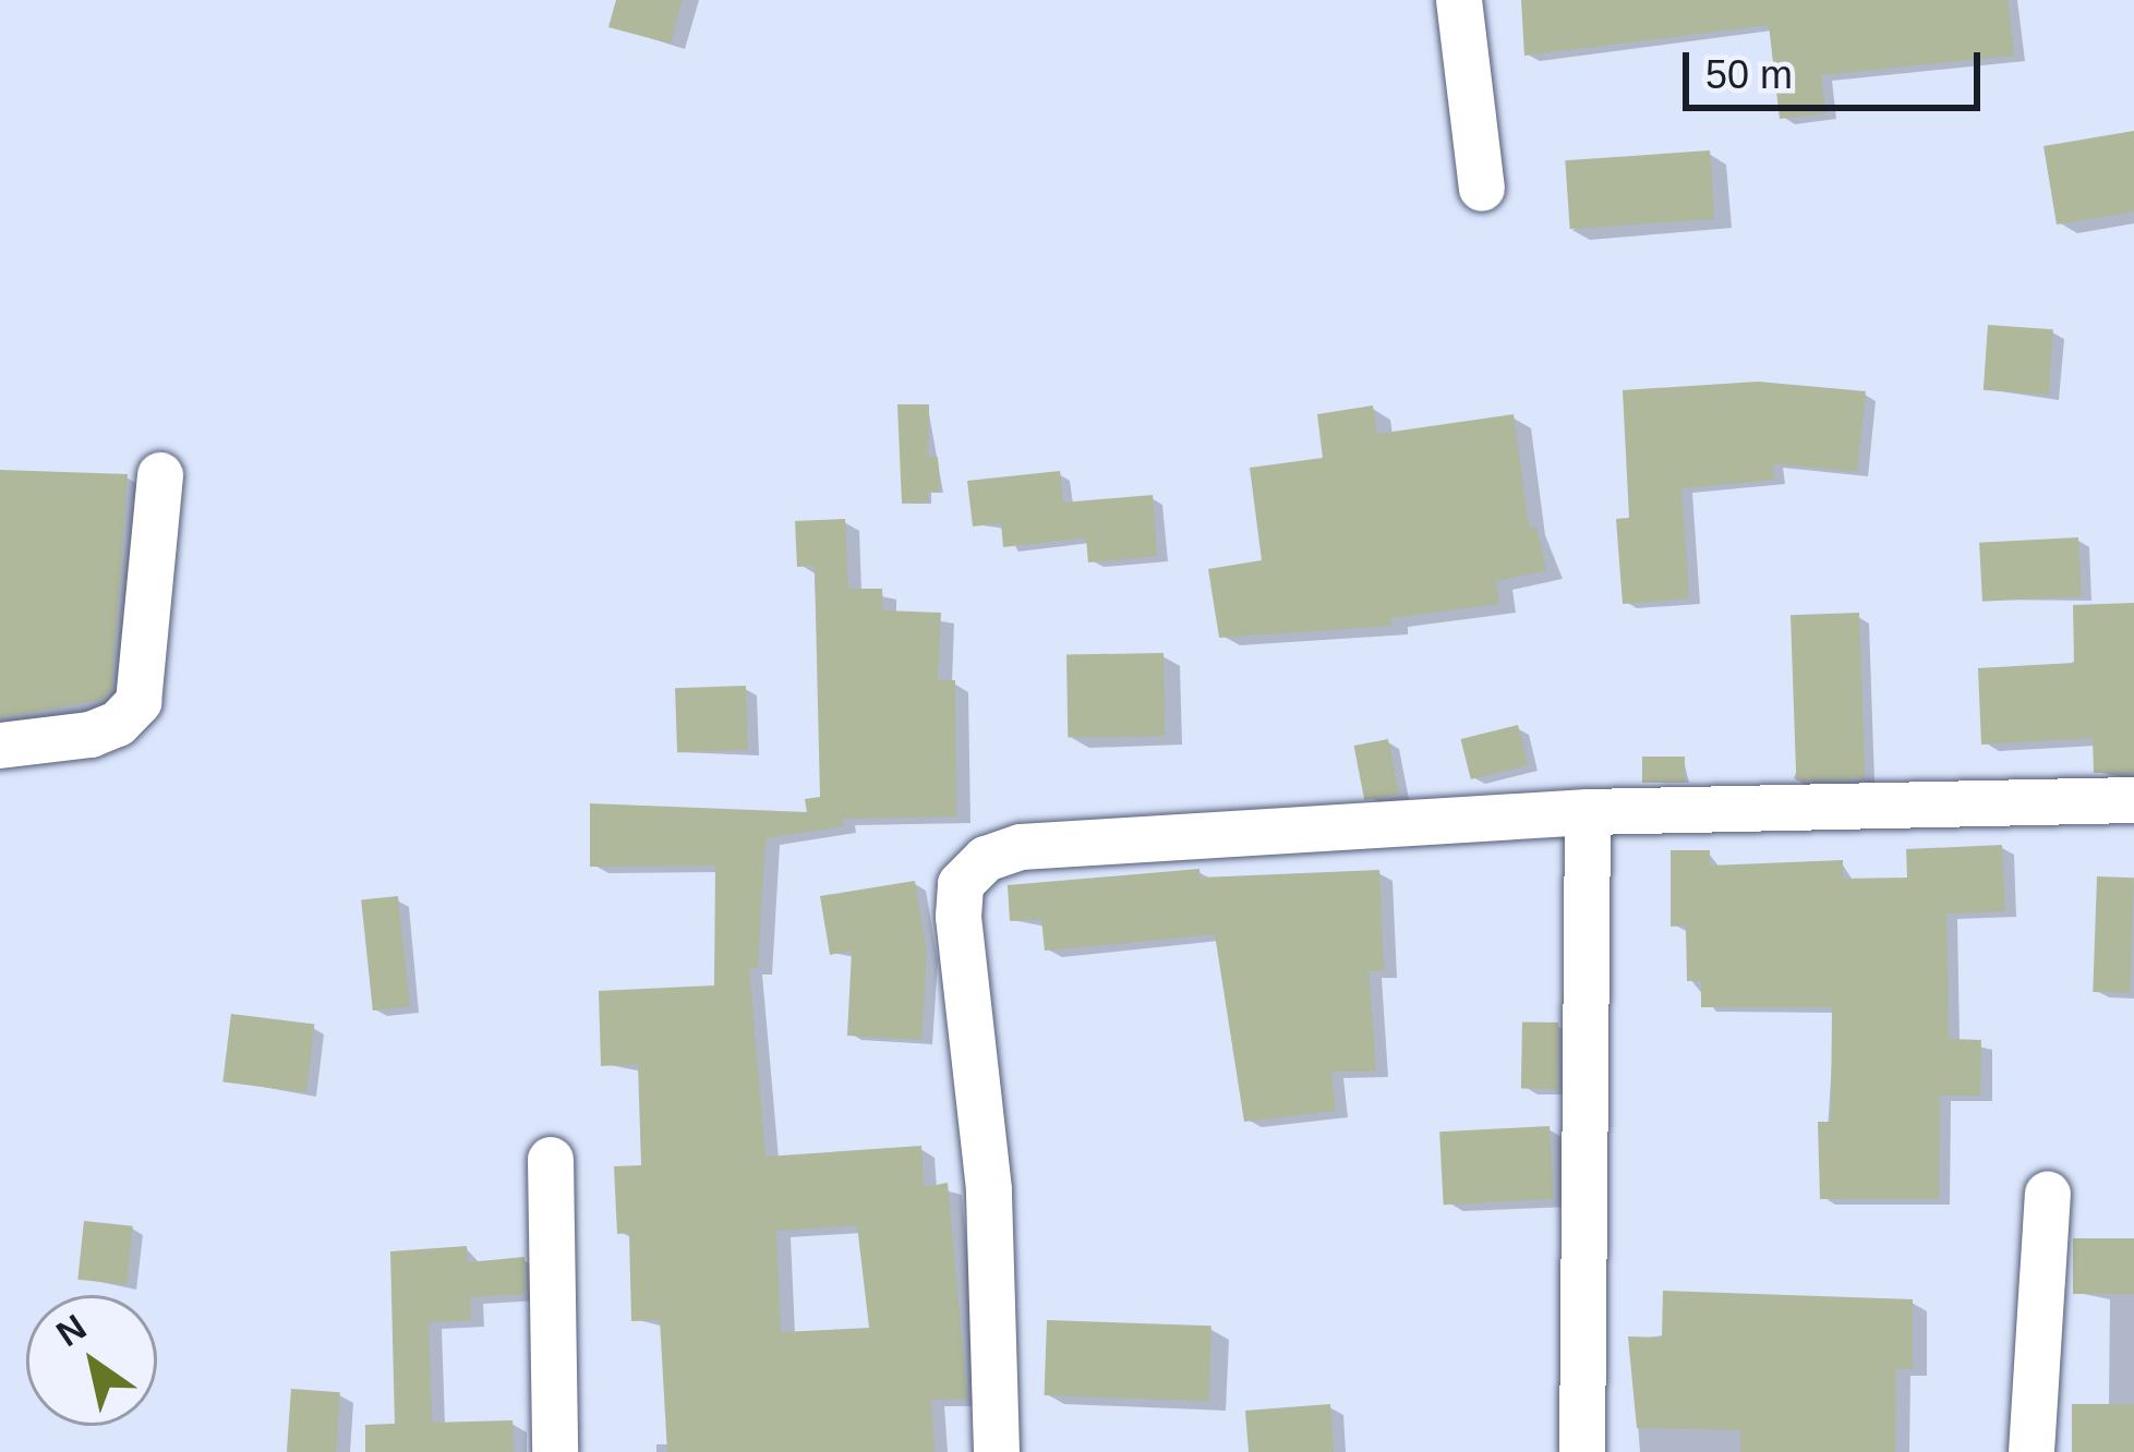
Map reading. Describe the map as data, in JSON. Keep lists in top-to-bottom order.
{
  "scale_bar": "50 m",
  "north": "top left"
}
